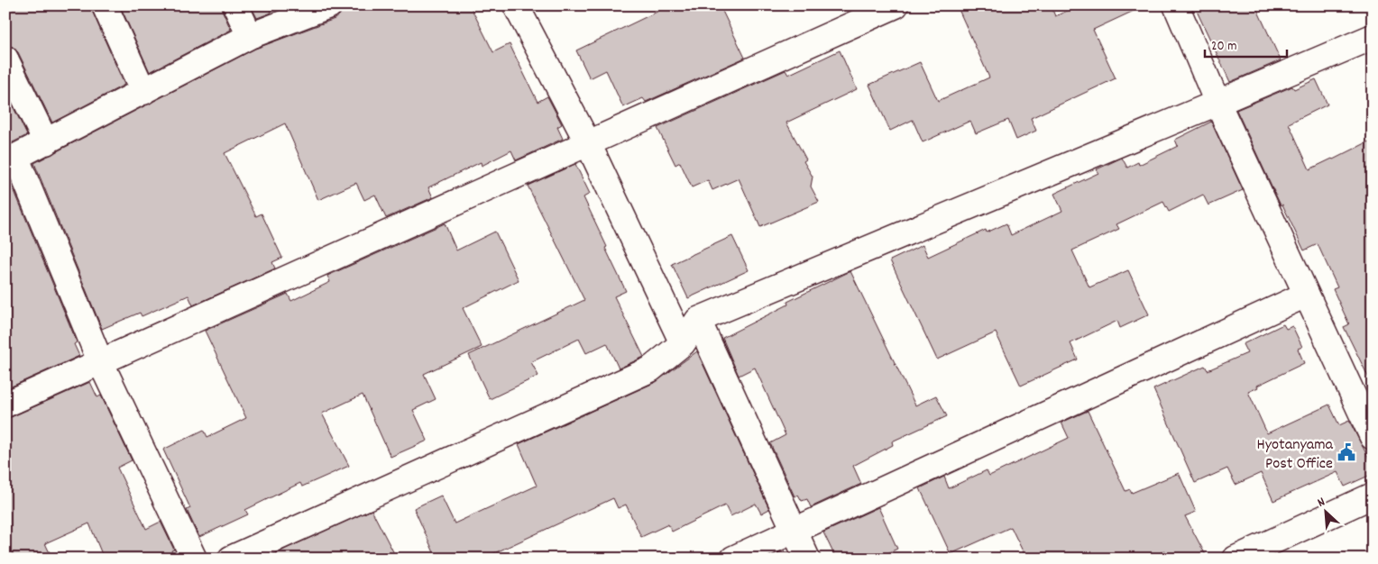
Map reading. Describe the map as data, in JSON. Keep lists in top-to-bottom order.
{
  "places": {
    "public building": ["Hyotanyama Post Office"]
  },
  "scale_bar": "20 m",
  "north": "top left"
}
